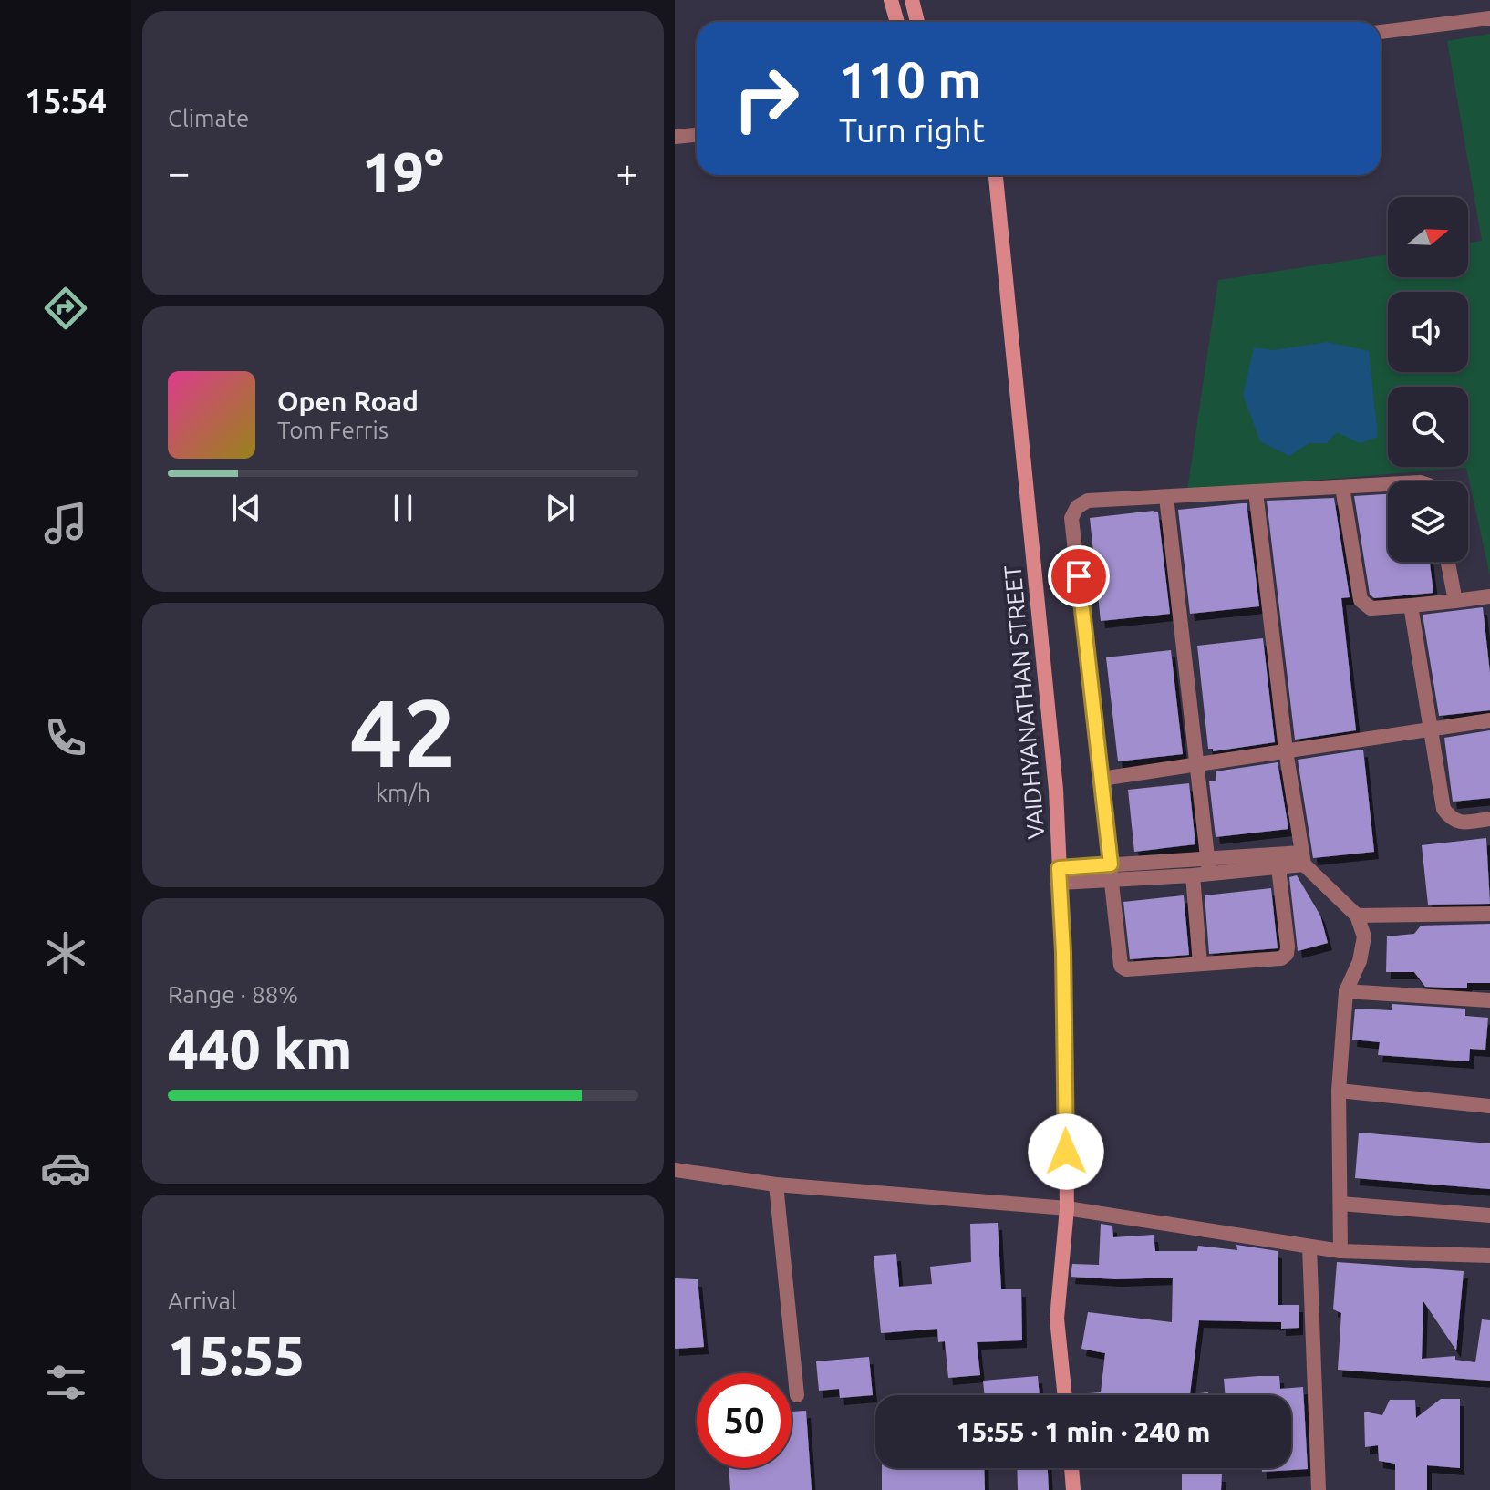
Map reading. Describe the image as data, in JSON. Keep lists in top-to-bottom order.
{
  "streets": {
    "main road": ["VAIDHYANATHAN STREET"]
  },
  "north": "right",
  "page": {
    "tabs": "15:54",
    "tile": [
      "Climate",
      ["42", "km/h"],
      ["Range · 88%", "440 km"],
      ["Arrival", "15:55"]
    ],
    "turn": ["110 m", "Turn right"],
    "heat": ["−", "19°", "+"],
    "song": ["Open Road", "Tom Ferris"],
    "limit": "50",
    "trip": "15:55 · 1 min · 240 m"
  }
}
